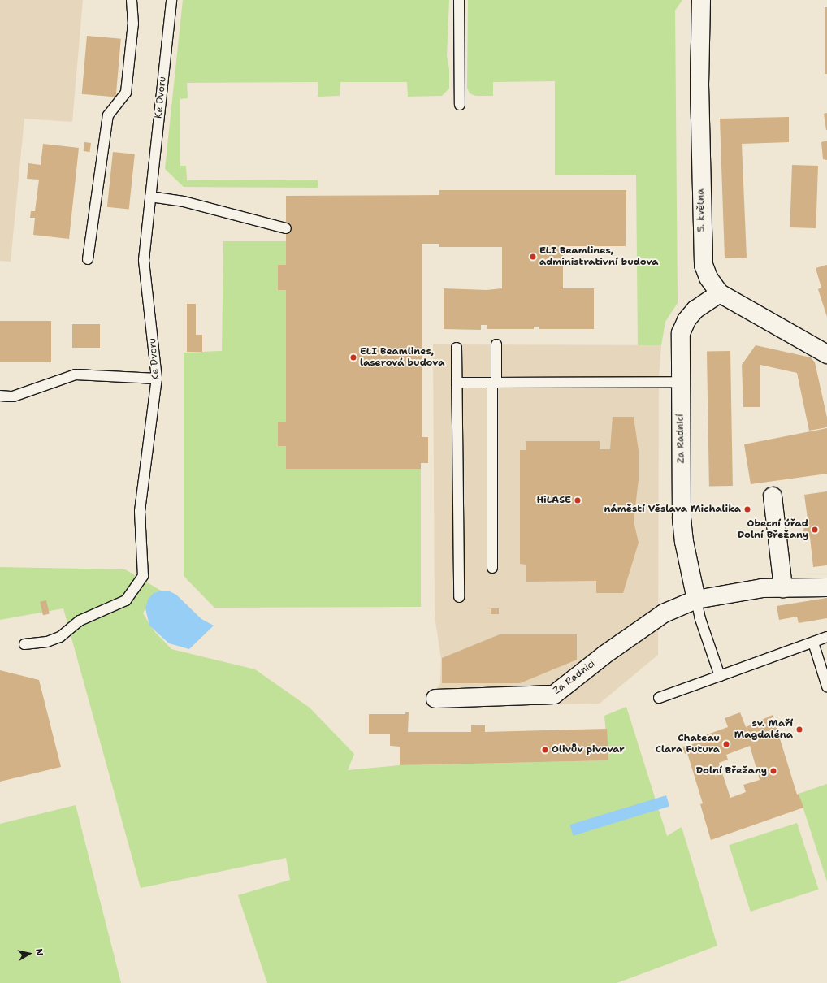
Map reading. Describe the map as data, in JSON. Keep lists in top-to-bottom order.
{
  "streets": {
    "street": ["5. května", "Za Radnicí"],
    "lane": ["Ke Dvoru"]
  },
  "crossings": [
    ["5. května", "Za Radnicí"]
  ],
  "places": [
    "ELI Beamlines, administrativní budova",
    "ELI Beamlines, laserová budova",
    "HiLASE",
    "náměstí Věslava Michalika",
    "Obecní úřad Dolní Břežany",
    "sv. Maří Magdaléna",
    "Chateau Clara Futura",
    "Olivův pivovar",
    "Dolní Břežany"
  ],
  "north": "right"
}
